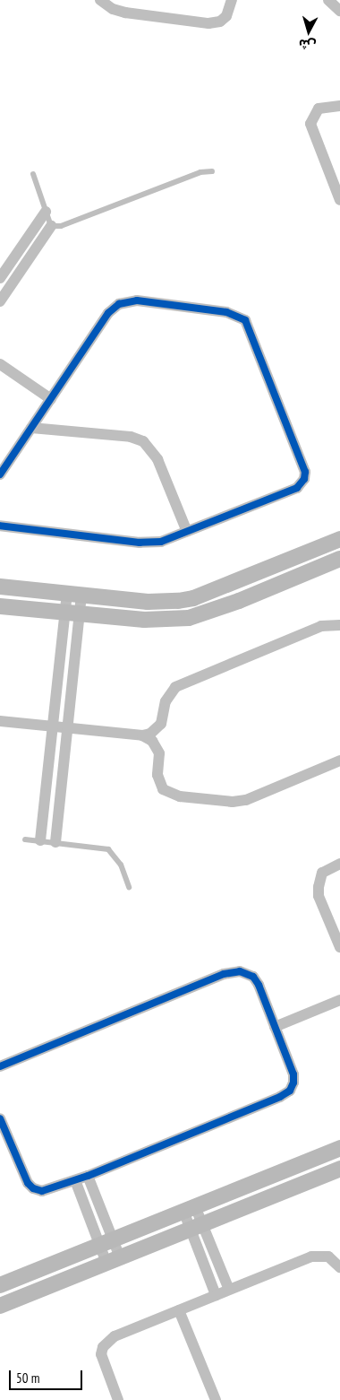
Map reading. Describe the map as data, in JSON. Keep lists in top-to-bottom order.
{
  "scale_bar": "50 m",
  "north": "bottom"
}
